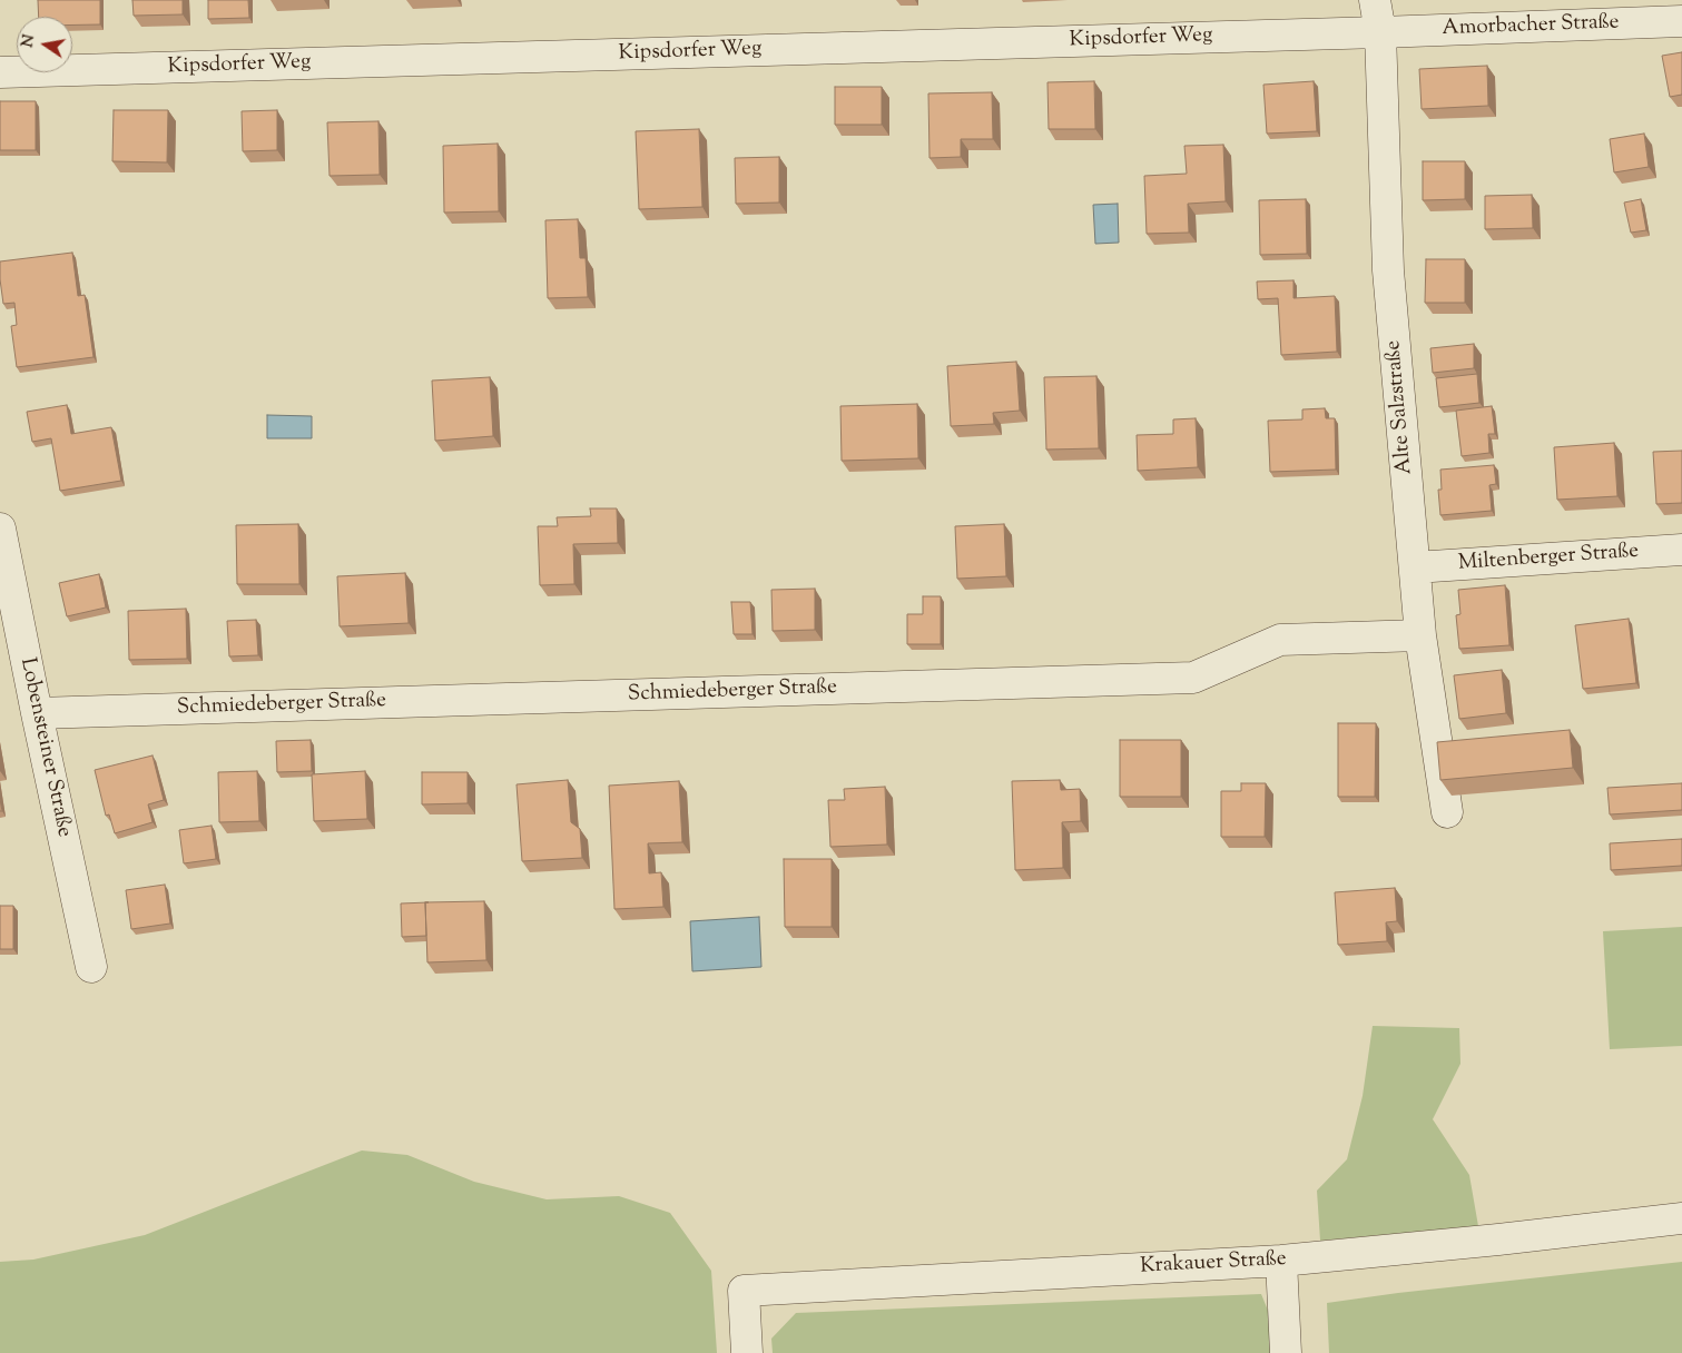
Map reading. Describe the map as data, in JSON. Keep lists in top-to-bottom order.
{
  "streets": {
    "street": [
      "Amorbacher Straße",
      "Kipsdorfer Weg",
      "Alte Salzstraße",
      "Miltenberger Straße",
      "Schmiedeberger Straße",
      "Lobensteiner Straße",
      "Krakauer Straße"
    ]
  },
  "crossings": [
    ["Amorbacher Straße", "Kipsdorfer Weg"],
    ["Amorbacher Straße", "Alte Salzstraße"],
    ["Kipsdorfer Weg", "Alte Salzstraße"],
    ["Alte Salzstraße", "Miltenberger Straße"],
    ["Alte Salzstraße", "Schmiedeberger Straße"],
    ["Schmiedeberger Straße", "Lobensteiner Straße"]
  ],
  "north": "left"
}
